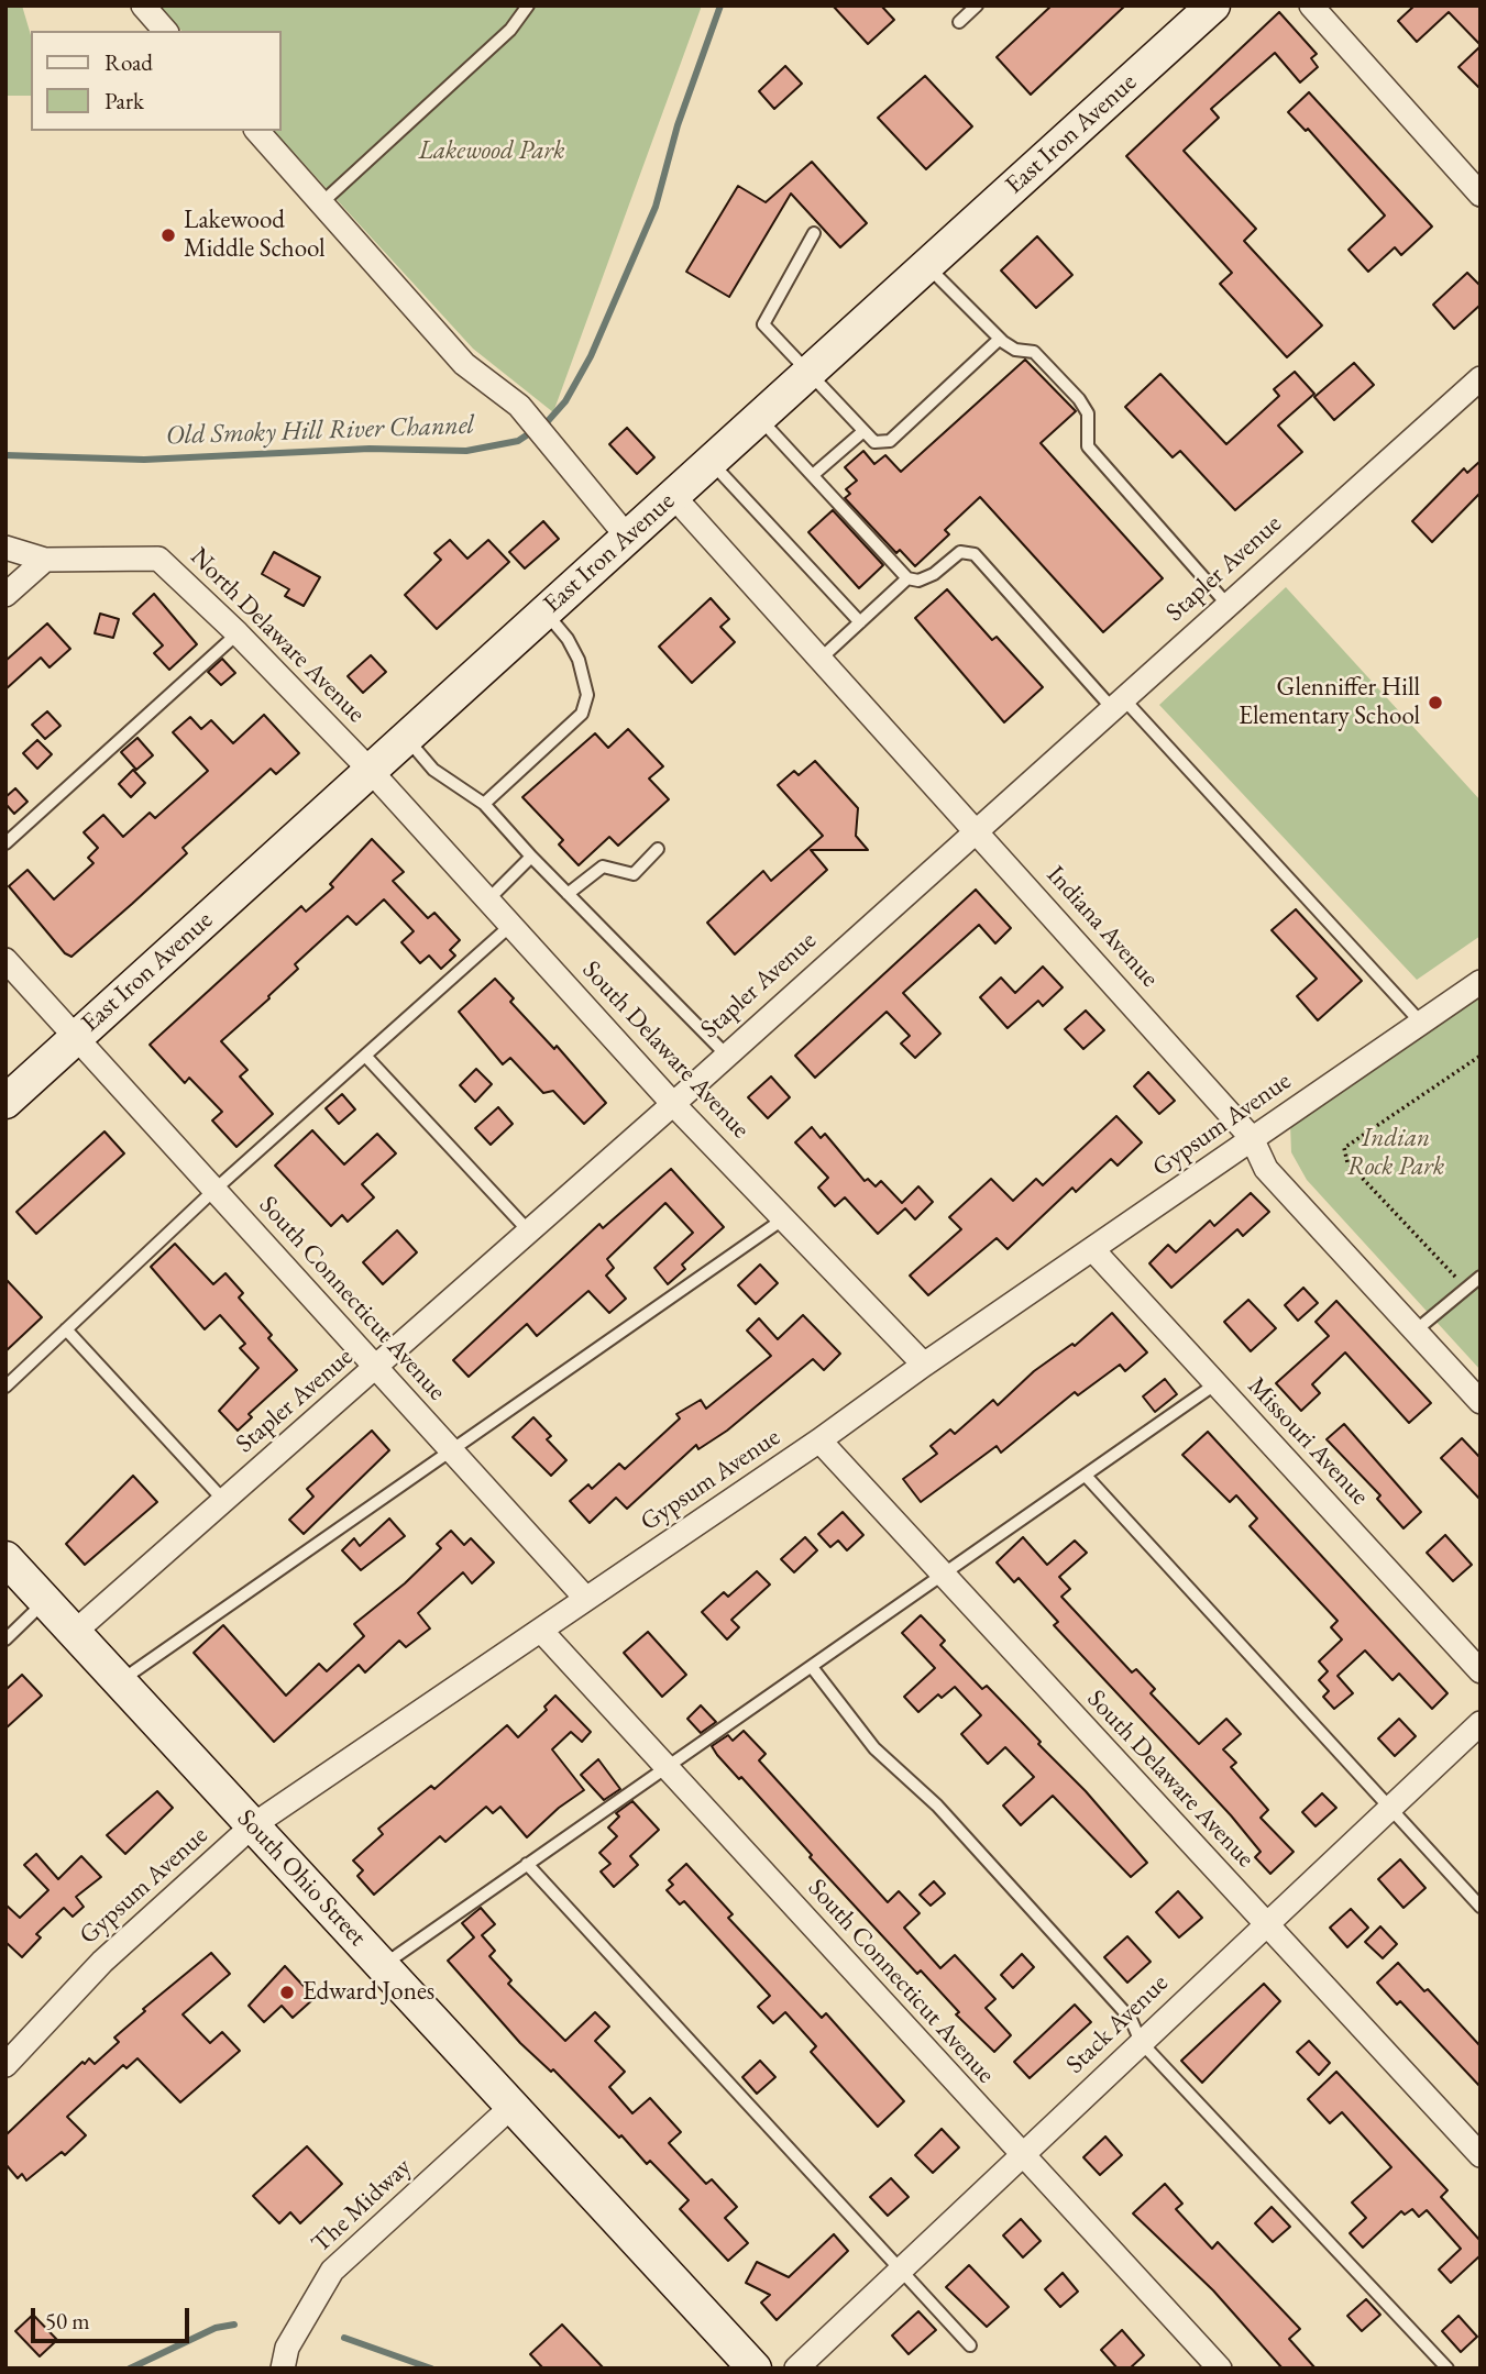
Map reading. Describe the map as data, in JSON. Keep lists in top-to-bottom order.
{
  "streets": {
    "street": [
      "East Iron Avenue",
      "Stapler Avenue",
      "North Delaware Avenue",
      "Indiana Avenue",
      "South Delaware Avenue",
      "Gypsum Avenue",
      "South Connecticut Avenue",
      "Missouri Avenue",
      "South Ohio Street",
      "Stack Avenue",
      "The Midway"
    ]
  },
  "crossings": [
    ["East Iron Avenue", "North Delaware Avenue"],
    ["East Iron Avenue", "Indiana Avenue"],
    ["East Iron Avenue", "South Delaware Avenue"],
    ["East Iron Avenue", "South Connecticut Avenue"],
    ["Stapler Avenue", "Indiana Avenue"],
    ["Stapler Avenue", "South Delaware Avenue"],
    ["Stapler Avenue", "South Connecticut Avenue"],
    ["Stapler Avenue", "South Ohio Street"],
    ["North Delaware Avenue", "South Delaware Avenue"],
    ["Indiana Avenue", "Gypsum Avenue"],
    ["South Delaware Avenue", "Gypsum Avenue"],
    ["South Delaware Avenue", "Stack Avenue"],
    ["Gypsum Avenue", "South Connecticut Avenue"],
    ["Gypsum Avenue", "Missouri Avenue"],
    ["Gypsum Avenue", "South Ohio Street"],
    ["South Connecticut Avenue", "Stack Avenue"],
    ["South Ohio Street", "The Midway"]
  ],
  "water": ["Old Smoky Hill River Channel"],
  "parks": ["Lakewood Park", "Indian Rock Park"],
  "places": ["Lakewood Middle School", "Glenniffer Hill Elementary School", "Edward Jones"],
  "legend": ["Road", "Park"],
  "scale_bar": "50 m"
}
